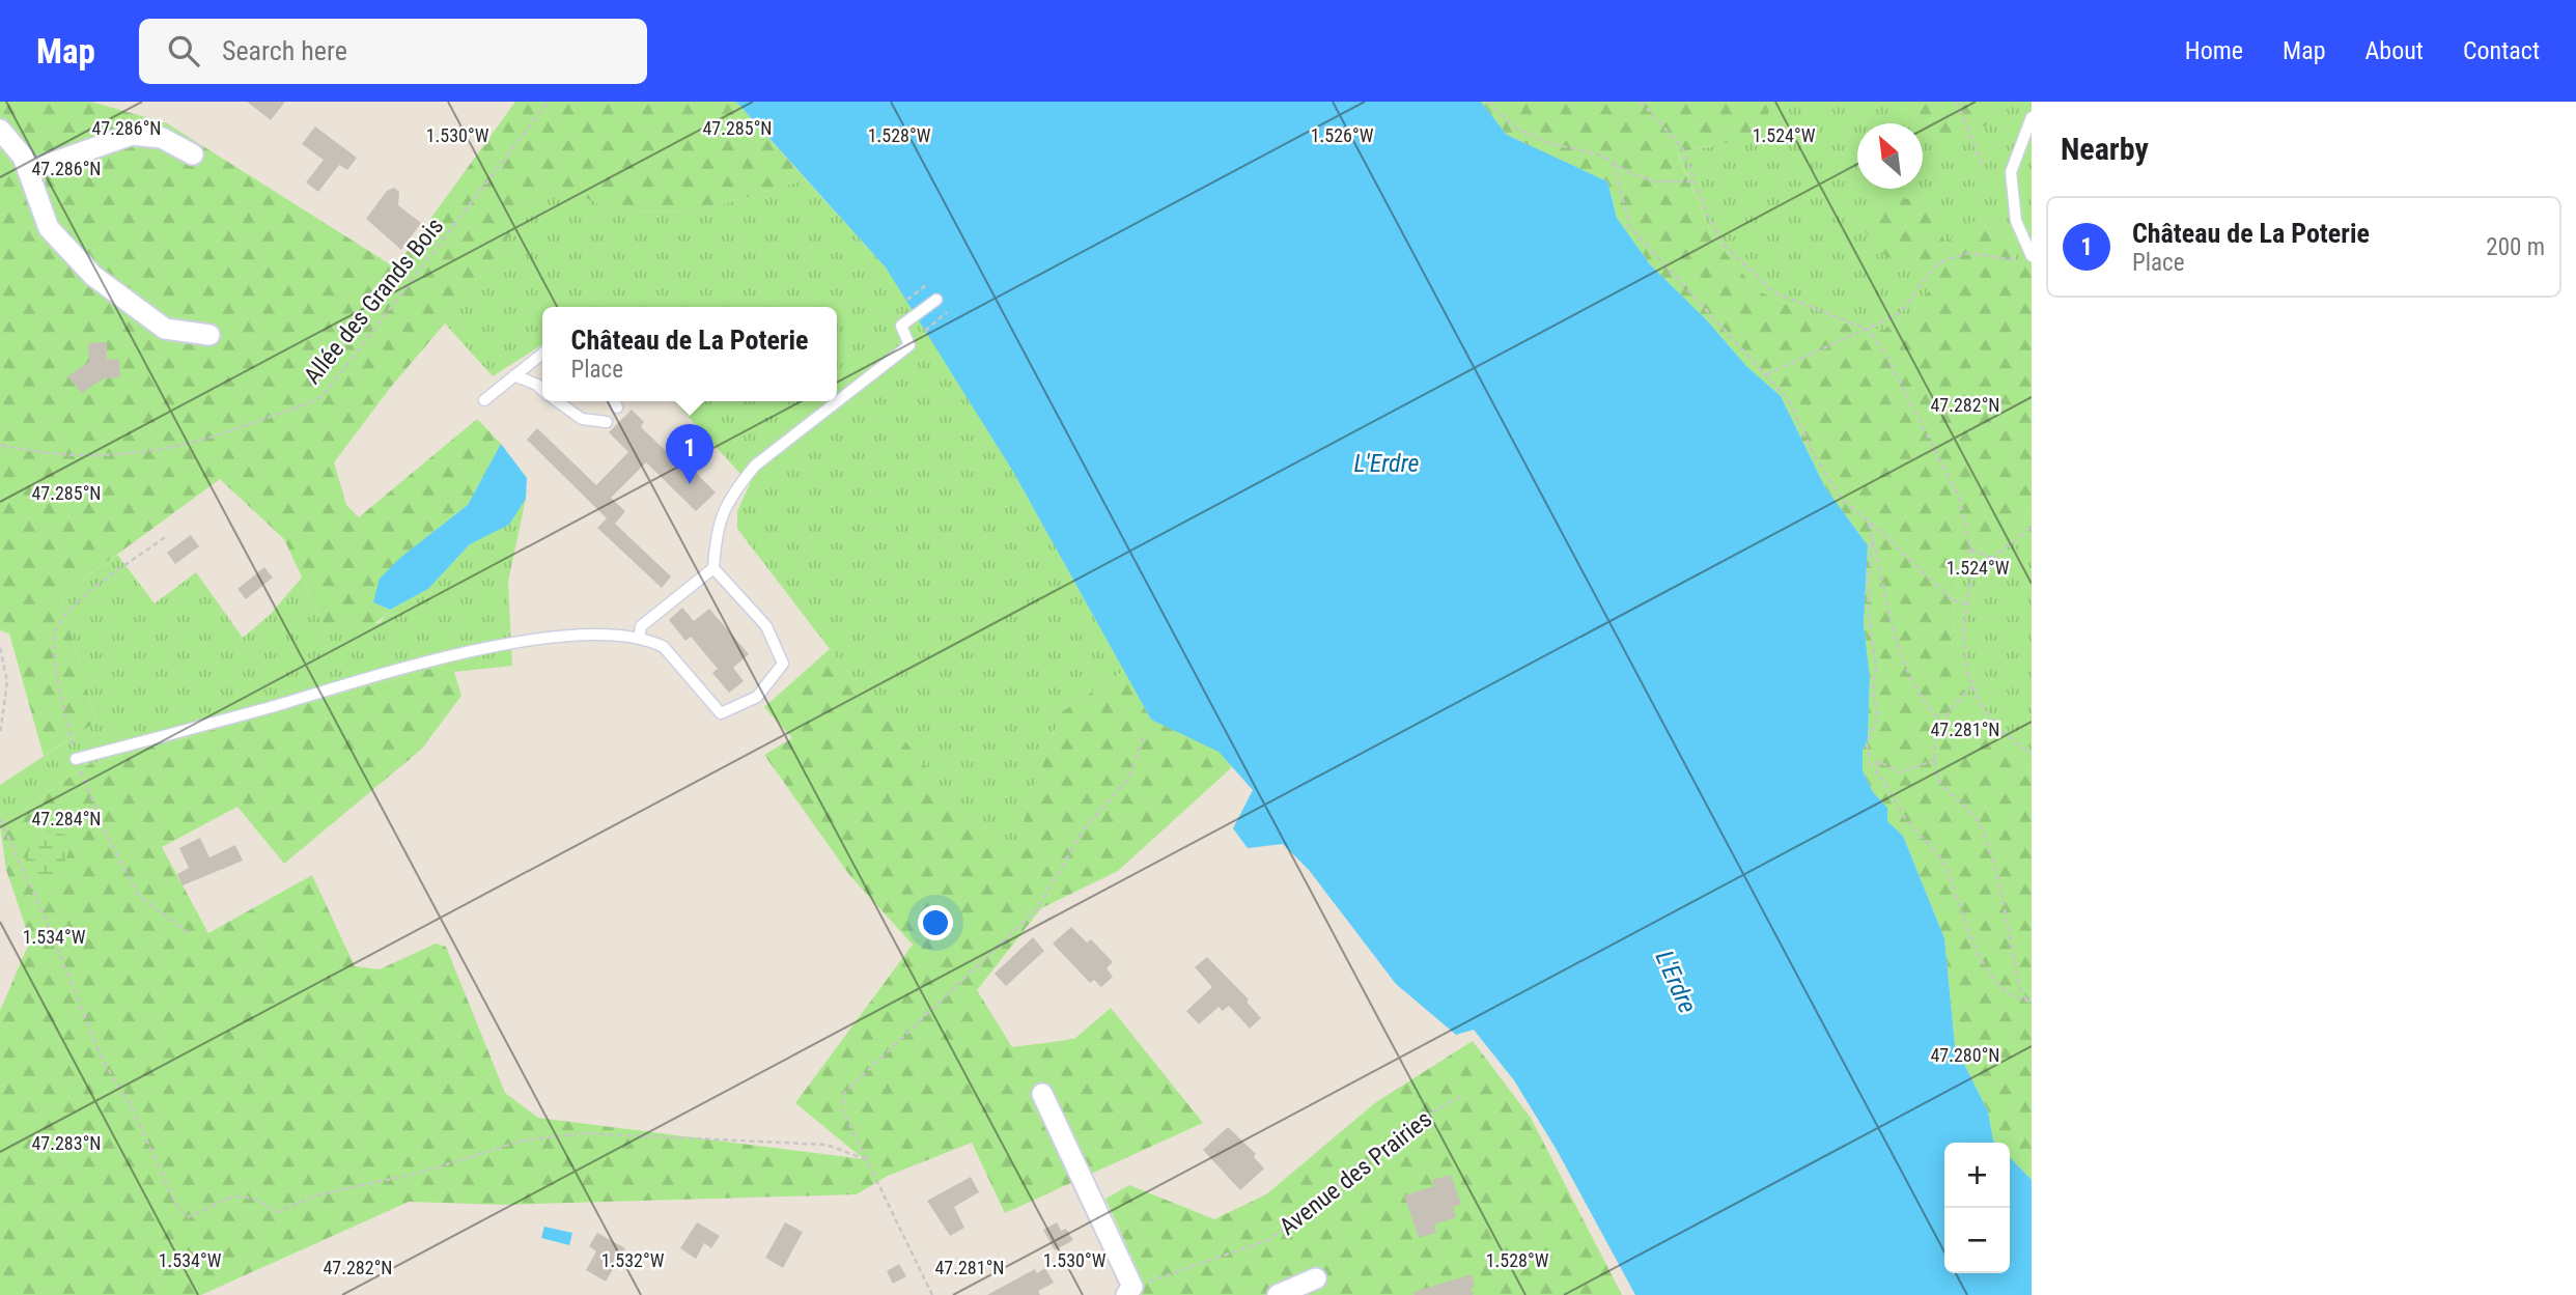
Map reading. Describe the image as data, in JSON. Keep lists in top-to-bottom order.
{
  "streets": {
    "path": ["Allée des Grands Bois", "Avenue des Prairies"]
  },
  "water": ["L'Erdre"],
  "north": "top left",
  "page": {
    "header": "Map",
    "search": "Search here",
    "nav": [
      "Home",
      "Map",
      "About",
      "Contact"
    ],
    "heading": "Nearby",
    "list": [
      {
        "mark": "1",
        "name": "Château de La Poterie",
        "note": "Place",
        "value": "200 m"
      }
    ],
    "popup": ["Château de La Poterie", "Place"],
    "pins": "1",
    "map_buttons": ["+", "−"]
  },
  "coordinates": [
    "47.286°N",
    "47.285°N",
    "1.530°W",
    "1.528°W",
    "1.526°W",
    "1.524°W",
    "47.282°N",
    "47.281°N",
    "47.284°N",
    "1.534°W",
    "47.280°N",
    "47.283°N",
    "1.532°W"
  ]
}
